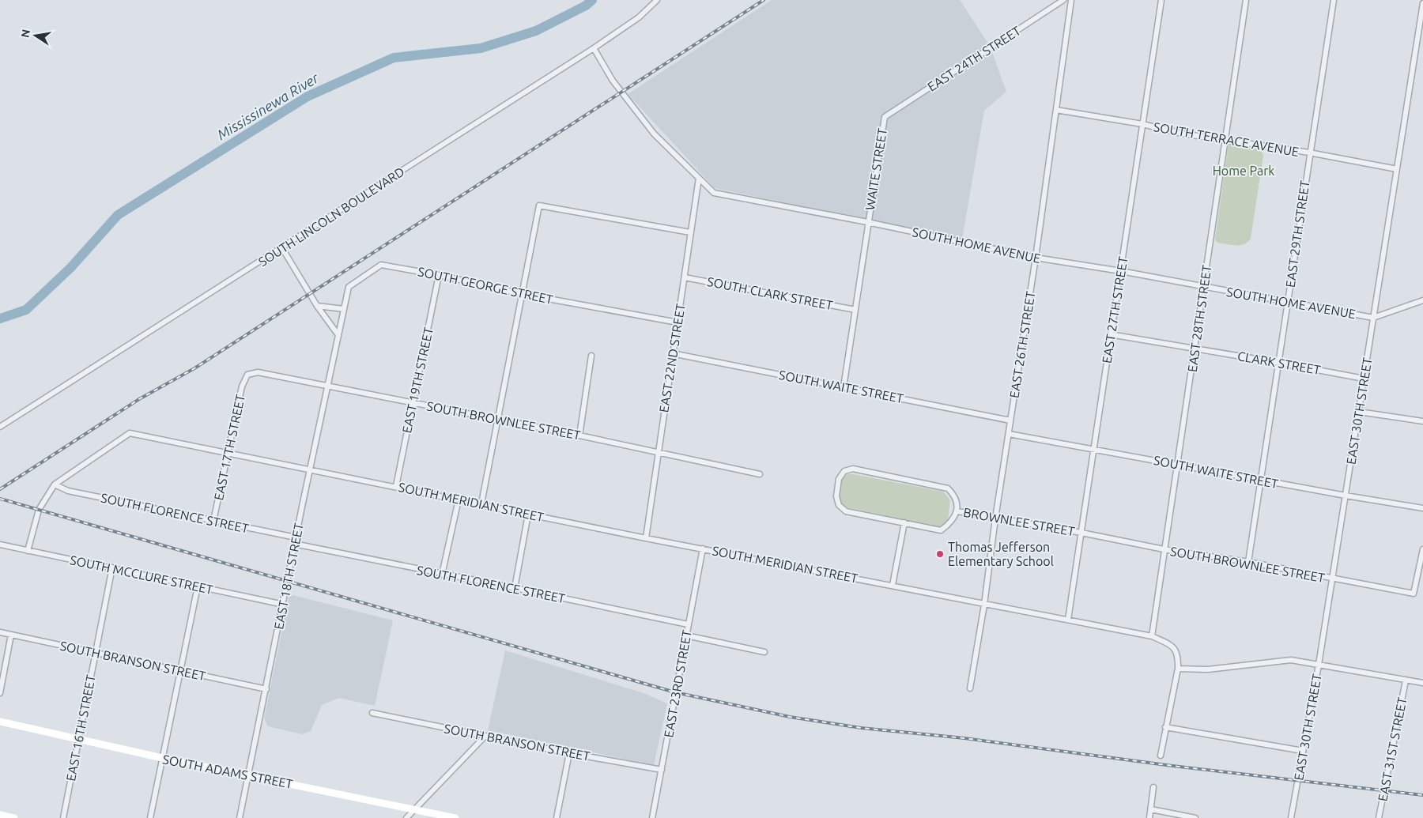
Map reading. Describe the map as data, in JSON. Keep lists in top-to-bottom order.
{
  "streets": {
    "main road": ["SOUTH ADAMS STREET"],
    "street": [
      "EAST 24TH STREET",
      "SOUTH TERRACE AVENUE",
      "WAITE STREET",
      "SOUTH LINCOLN BOULEVARD",
      "EAST 29TH STREET",
      "SOUTH HOME AVENUE",
      "SOUTH GEORGE STREET",
      "SOUTH CLARK STREET",
      "EAST 27TH STREET",
      "EAST 28TH STREET",
      "EAST 26TH STREET",
      "EAST 22ND STREET",
      "CLARK STREET",
      "EAST 19TH STREET",
      "SOUTH WAITE STREET",
      "EAST 30TH STREET",
      "SOUTH BROWNLEE STREET",
      "EAST 17TH STREET",
      "SOUTH MERIDIAN STREET",
      "SOUTH FLORENCE STREET",
      "BROWNLEE STREET",
      "SOUTH MCCLURE STREET",
      "EAST 18TH STREET",
      "SOUTH BRANSON STREET",
      "EAST 23RD STREET",
      "EAST 16TH STREET",
      "EAST 31ST STREET"
    ]
  },
  "crossings": [
    ["EAST 24TH STREET", "WAITE STREET"],
    ["SOUTH TERRACE AVENUE", "EAST 29TH STREET"],
    ["SOUTH TERRACE AVENUE", "EAST 27TH STREET"],
    ["SOUTH TERRACE AVENUE", "EAST 28TH STREET"],
    ["SOUTH TERRACE AVENUE", "EAST 26TH STREET"],
    ["SOUTH TERRACE AVENUE", "EAST 30TH STREET"],
    ["WAITE STREET", "SOUTH HOME AVENUE"],
    ["SOUTH LINCOLN BOULEVARD", "SOUTH HOME AVENUE"],
    ["EAST 29TH STREET", "SOUTH HOME AVENUE"],
    ["EAST 29TH STREET", "CLARK STREET"],
    ["EAST 29TH STREET", "SOUTH WAITE STREET"],
    ["EAST 29TH STREET", "SOUTH BROWNLEE STREET"],
    ["SOUTH HOME AVENUE", "EAST 27TH STREET"],
    ["SOUTH HOME AVENUE", "EAST 28TH STREET"],
    ["SOUTH HOME AVENUE", "EAST 26TH STREET"],
    ["SOUTH HOME AVENUE", "EAST 22ND STREET"],
    ["SOUTH HOME AVENUE", "EAST 30TH STREET"],
    ["SOUTH GEORGE STREET", "EAST 22ND STREET"],
    ["SOUTH GEORGE STREET", "EAST 19TH STREET"],
    ["SOUTH GEORGE STREET", "EAST 18TH STREET"],
    ["SOUTH CLARK STREET", "EAST 22ND STREET"],
    ["EAST 27TH STREET", "SOUTH WAITE STREET"],
    ["EAST 27TH STREET", "SOUTH BROWNLEE STREET"],
    ["EAST 27TH STREET", "SOUTH MERIDIAN STREET"],
    ["EAST 27TH STREET", "BROWNLEE STREET"],
    ["EAST 28TH STREET", "CLARK STREET"],
    ["EAST 28TH STREET", "SOUTH WAITE STREET"],
    ["EAST 28TH STREET", "SOUTH BROWNLEE STREET"],
    ["EAST 28TH STREET", "SOUTH MERIDIAN STREET"],
    ["EAST 26TH STREET", "SOUTH WAITE STREET"],
    ["EAST 26TH STREET", "SOUTH MERIDIAN STREET"],
    ["EAST 26TH STREET", "BROWNLEE STREET"],
    ["EAST 22ND STREET", "SOUTH WAITE STREET"],
    ["EAST 22ND STREET", "SOUTH BROWNLEE STREET"],
    ["EAST 22ND STREET", "SOUTH MERIDIAN STREET"],
    ["CLARK STREET", "EAST 30TH STREET"],
    ["EAST 19TH STREET", "SOUTH BROWNLEE STREET"],
    ["EAST 19TH STREET", "SOUTH MERIDIAN STREET"],
    ["SOUTH WAITE STREET", "EAST 30TH STREET"],
    ["EAST 30TH STREET", "SOUTH BROWNLEE STREET"],
    ["SOUTH BROWNLEE STREET", "EAST 17TH STREET"],
    ["SOUTH BROWNLEE STREET", "BROWNLEE STREET"],
    ["SOUTH BROWNLEE STREET", "EAST 18TH STREET"],
    ["EAST 17TH STREET", "SOUTH MERIDIAN STREET"],
    ["EAST 17TH STREET", "SOUTH FLORENCE STREET"],
    ["SOUTH MERIDIAN STREET", "SOUTH FLORENCE STREET"],
    ["SOUTH MERIDIAN STREET", "EAST 18TH STREET"],
    ["SOUTH MERIDIAN STREET", "EAST 23RD STREET"],
    ["SOUTH FLORENCE STREET", "EAST 18TH STREET"],
    ["SOUTH FLORENCE STREET", "EAST 23RD STREET"],
    ["SOUTH MCCLURE STREET", "EAST 18TH STREET"],
    ["SOUTH MCCLURE STREET", "EAST 16TH STREET"],
    ["EAST 18TH STREET", "SOUTH BRANSON STREET"],
    ["EAST 18TH STREET", "SOUTH ADAMS STREET"],
    ["SOUTH BRANSON STREET", "EAST 23RD STREET"],
    ["SOUTH BRANSON STREET", "EAST 16TH STREET"],
    ["EAST 16TH STREET", "SOUTH ADAMS STREET"]
  ],
  "water": ["Mississinewa River"],
  "parks": ["Home Park"],
  "places": ["Thomas Jefferson Elementary School"],
  "north": "left"
}
